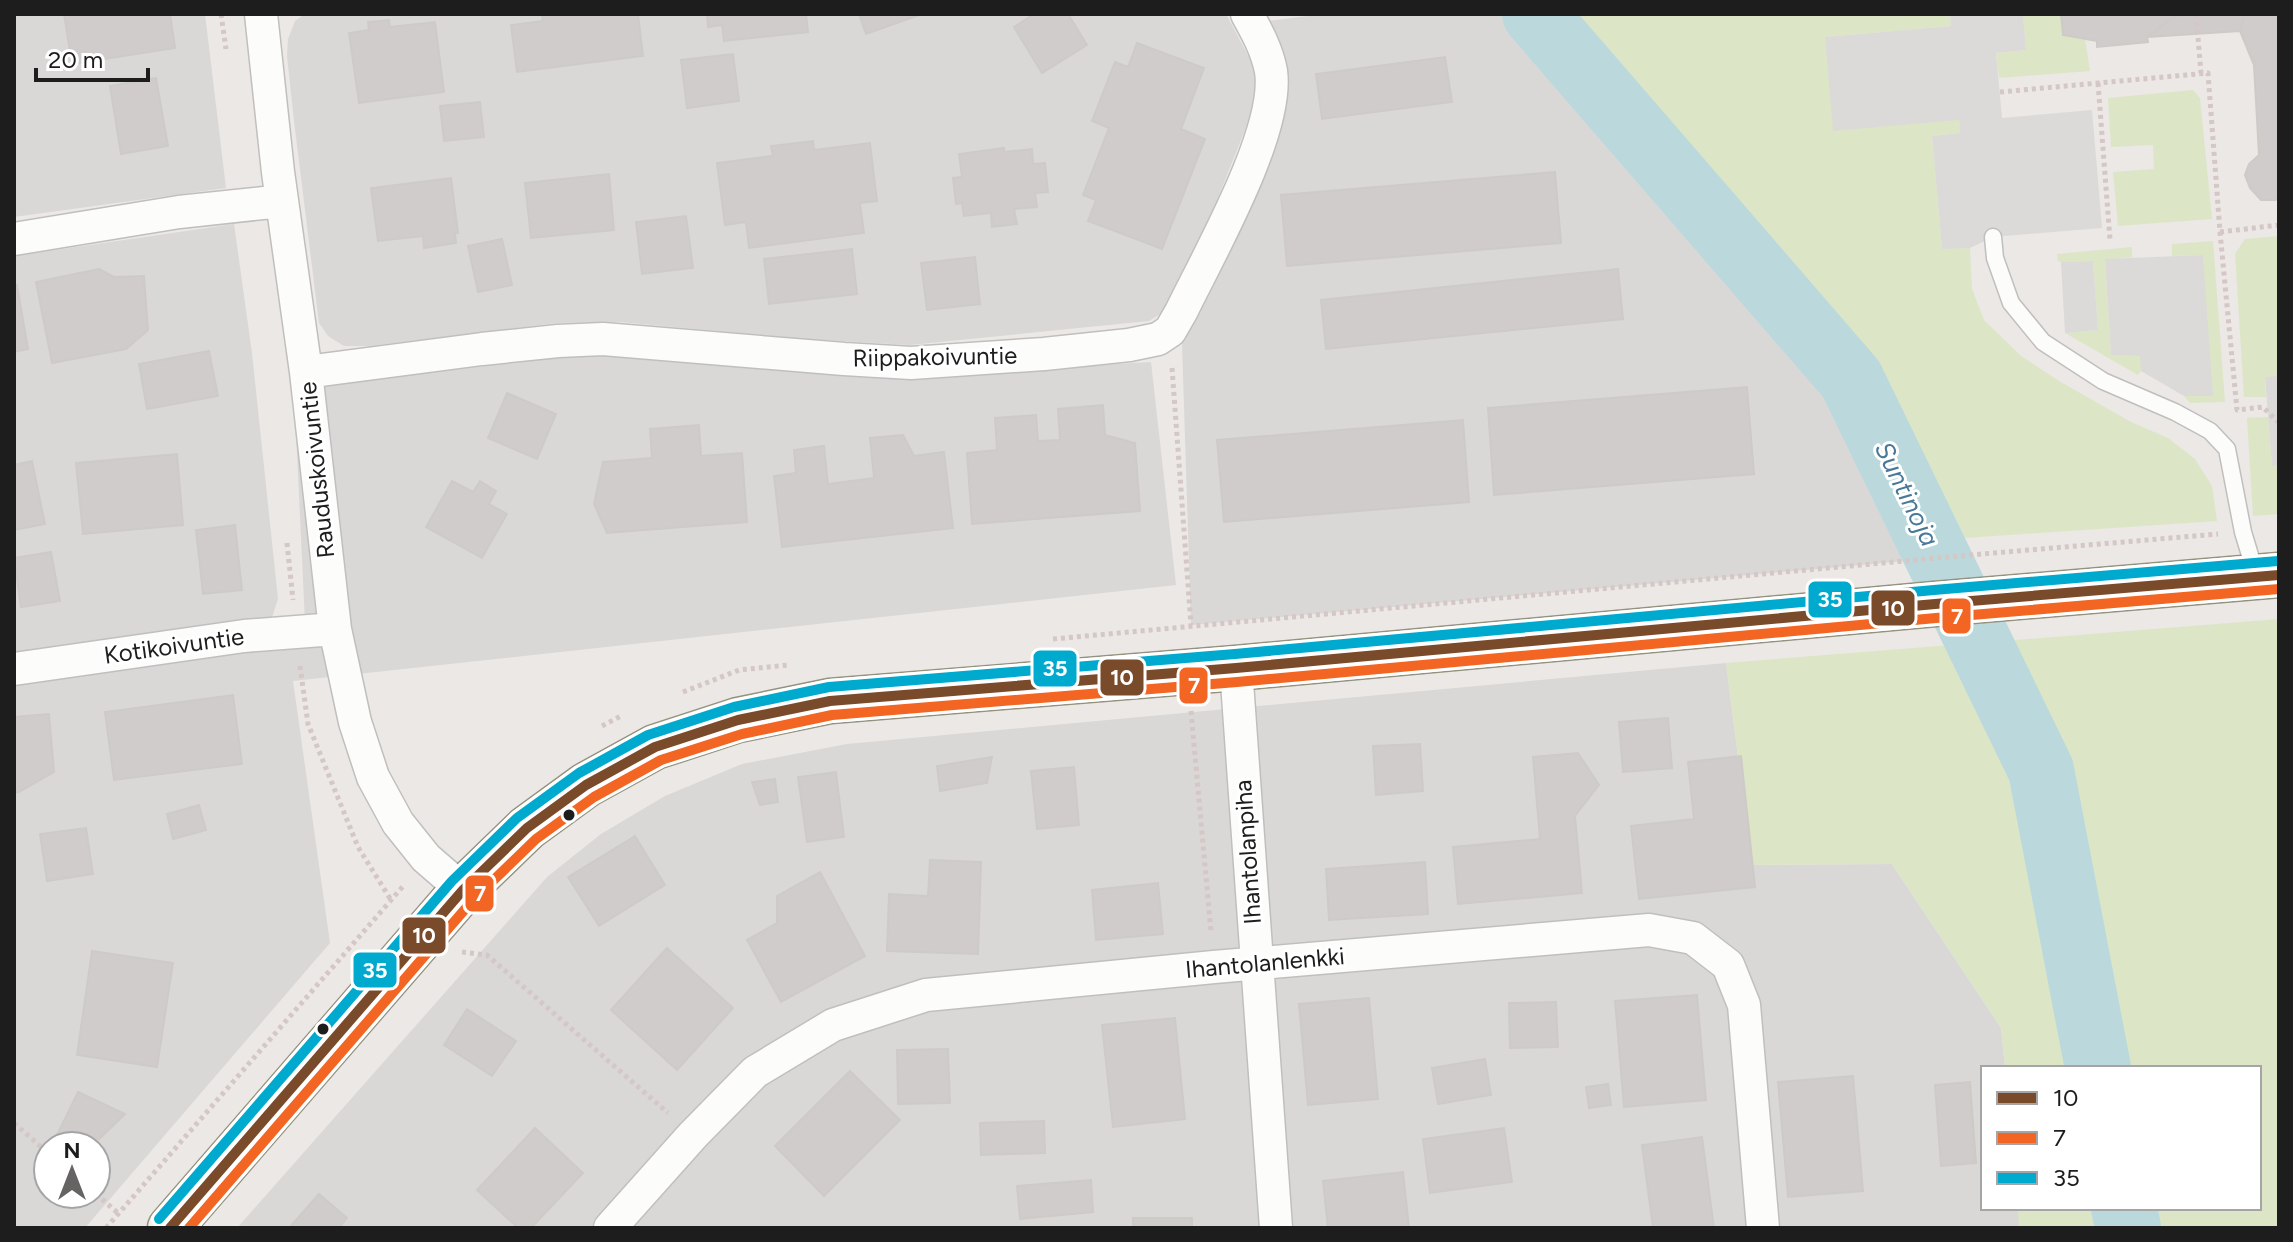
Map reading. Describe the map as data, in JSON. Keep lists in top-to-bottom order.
{
  "streets": {
    "street": [
      "Riippakoivuntie",
      "Rauduskoivuntie",
      "Kotikoivuntie",
      "Ihantolanpiha",
      "Ihantolanlenkki"
    ]
  },
  "crossings": [
    ["Riippakoivuntie", "Rauduskoivuntie"],
    ["Rauduskoivuntie", "Kotikoivuntie"],
    ["Ihantolanpiha", "Ihantolanlenkki"]
  ],
  "water": ["Suntinoja"],
  "lines": ["transit line 35", "transit line 10", "transit line 7"],
  "legend": ["10", "7", "35"],
  "scale_bar": "20 m",
  "north": "top"
}
